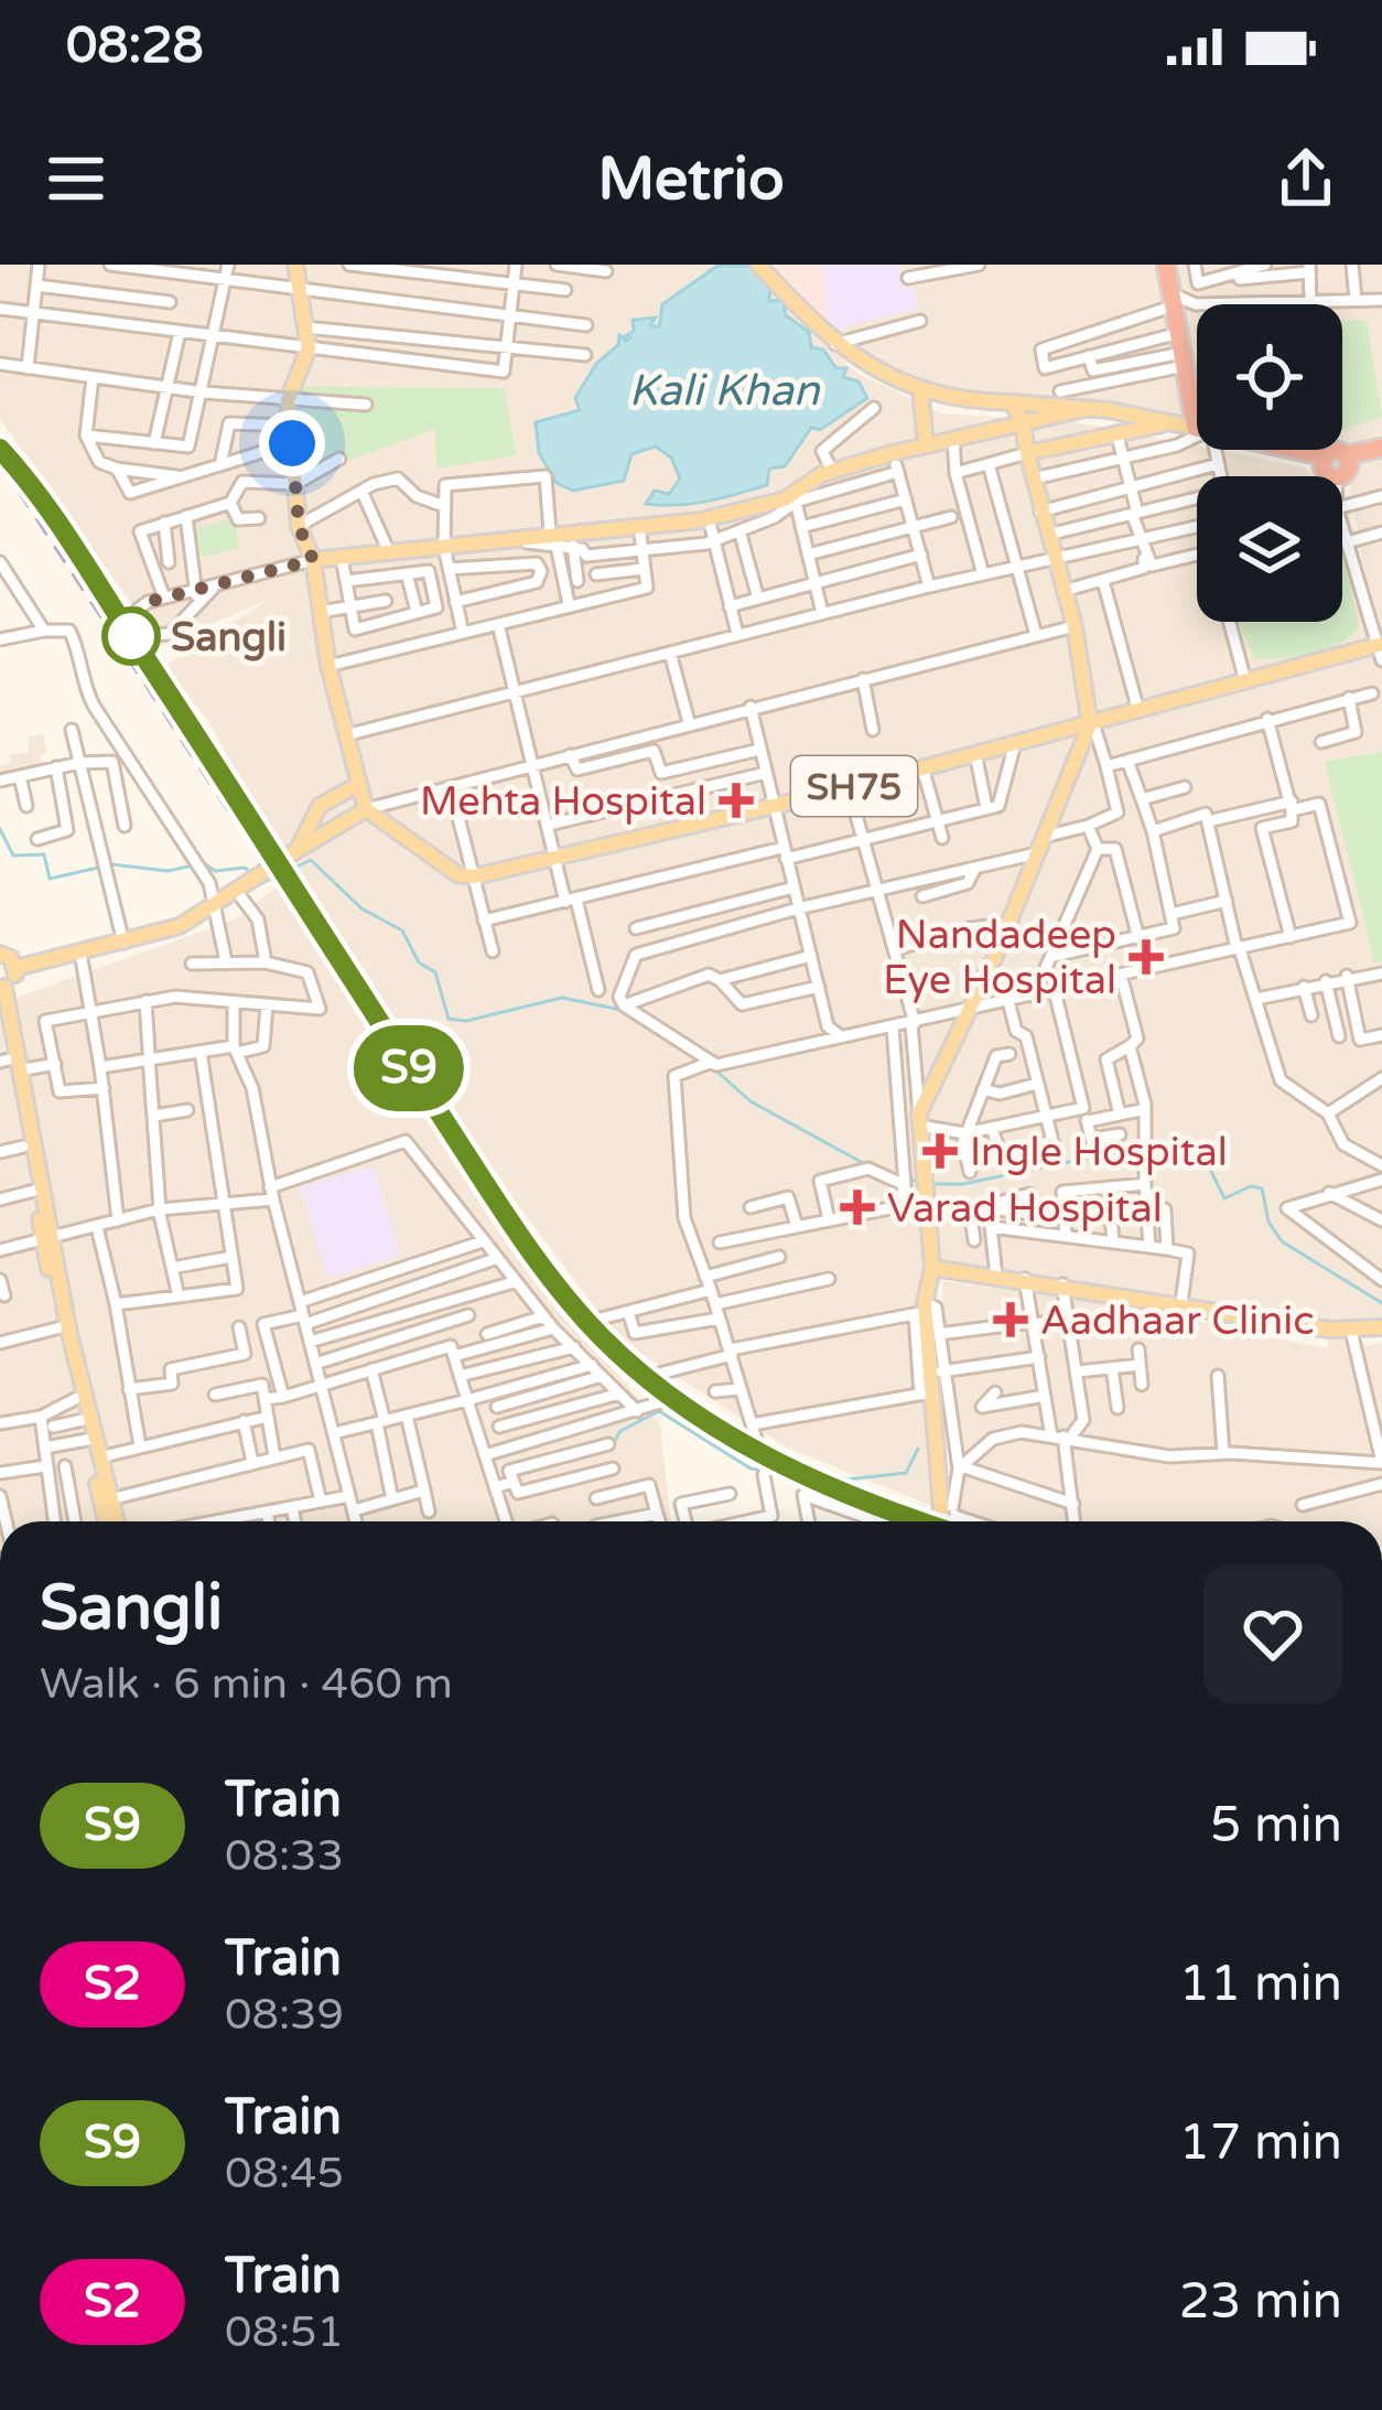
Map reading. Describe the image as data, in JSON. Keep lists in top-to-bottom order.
{
  "streets": {
    "main road": ["SH75"]
  },
  "water": ["Kali Khan"],
  "places": {
    "other": ["Sangli"],
    "health": [
      "Mehta Hospital",
      "Nandadeep Eye Hospital",
      "Ingle Hospital",
      "Varad Hospital",
      "Aadhaar Clinic"
    ]
  },
  "page": {
    "status": "08:28",
    "header": "Metrio",
    "on_map": "S9",
    "heading": ["Sangli", "Walk · 6 min · 460 m"],
    "list": [
      {
        "mark": "S9",
        "name": "Train",
        "note": "08:33",
        "value": "5 min"
      },
      {
        "mark": "S2",
        "name": "Train",
        "note": "08:39",
        "value": "11 min"
      },
      {
        "mark": "S9",
        "name": "Train",
        "note": "08:45",
        "value": "17 min"
      },
      {
        "mark": "S2",
        "name": "Train",
        "note": "08:51",
        "value": "23 min"
      }
    ]
  }
}
